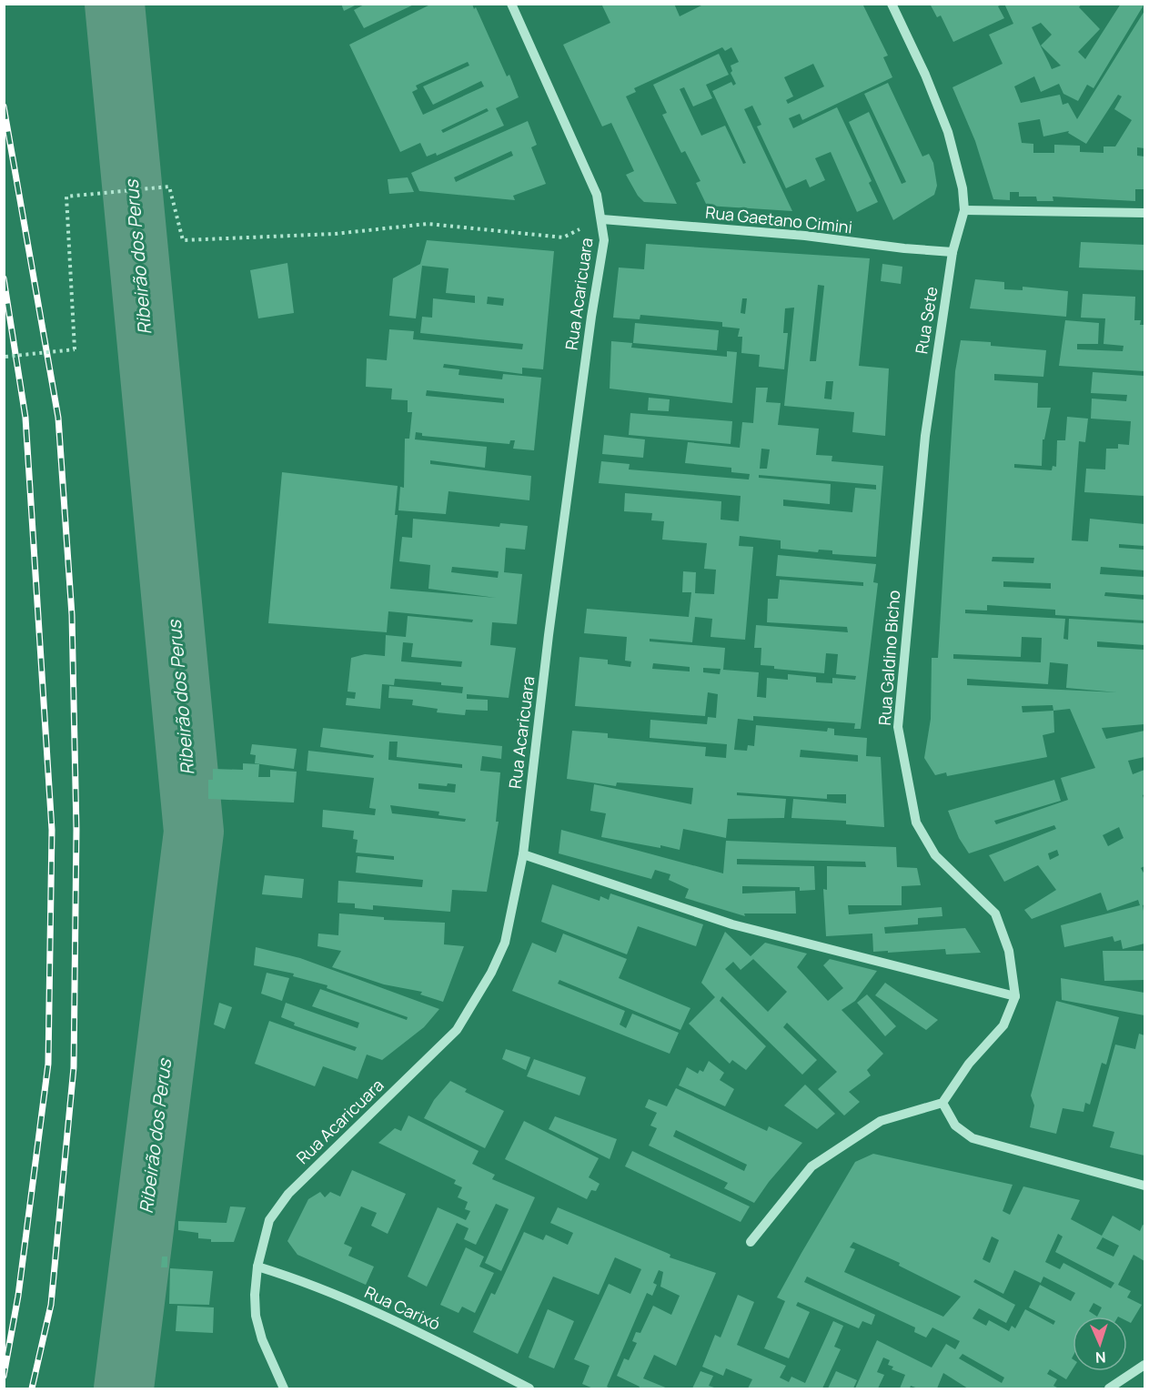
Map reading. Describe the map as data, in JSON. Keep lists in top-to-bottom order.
{
  "streets": {
    "street": [
      "Rua Gaetano Cimini",
      "Rua Acaricuara",
      "Rua Sete",
      "Rua Galdino Bicho",
      "Rua Carixó"
    ]
  },
  "crossings": [
    ["Rua Gaetano Cimini", "Rua Acaricuara"],
    ["Rua Gaetano Cimini", "Rua Sete"],
    ["Rua Acaricuara", "Rua Carixó"],
    ["Rua Sete", "Rua Galdino Bicho"]
  ],
  "water": ["Ribeirão dos Perus"],
  "north": "bottom"
}
